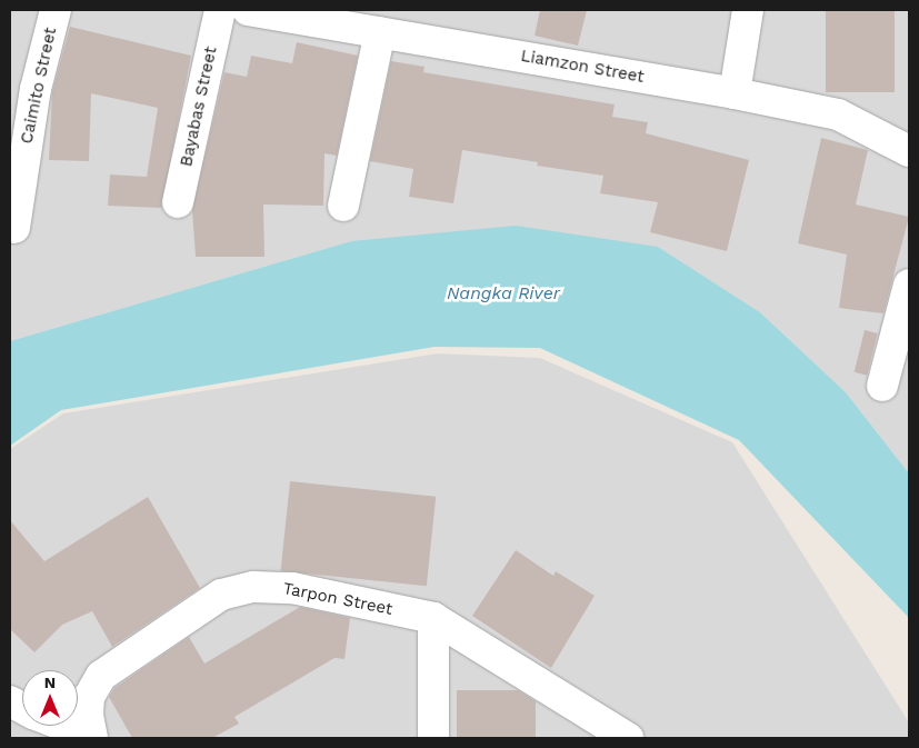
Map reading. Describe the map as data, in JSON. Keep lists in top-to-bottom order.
{
  "streets": {
    "street": [
      "Liamzon Street",
      "Caimito Street",
      "Bayabas Street",
      "Tarpon Street"
    ]
  },
  "water": ["Nangka River"],
  "north": "top"
}
